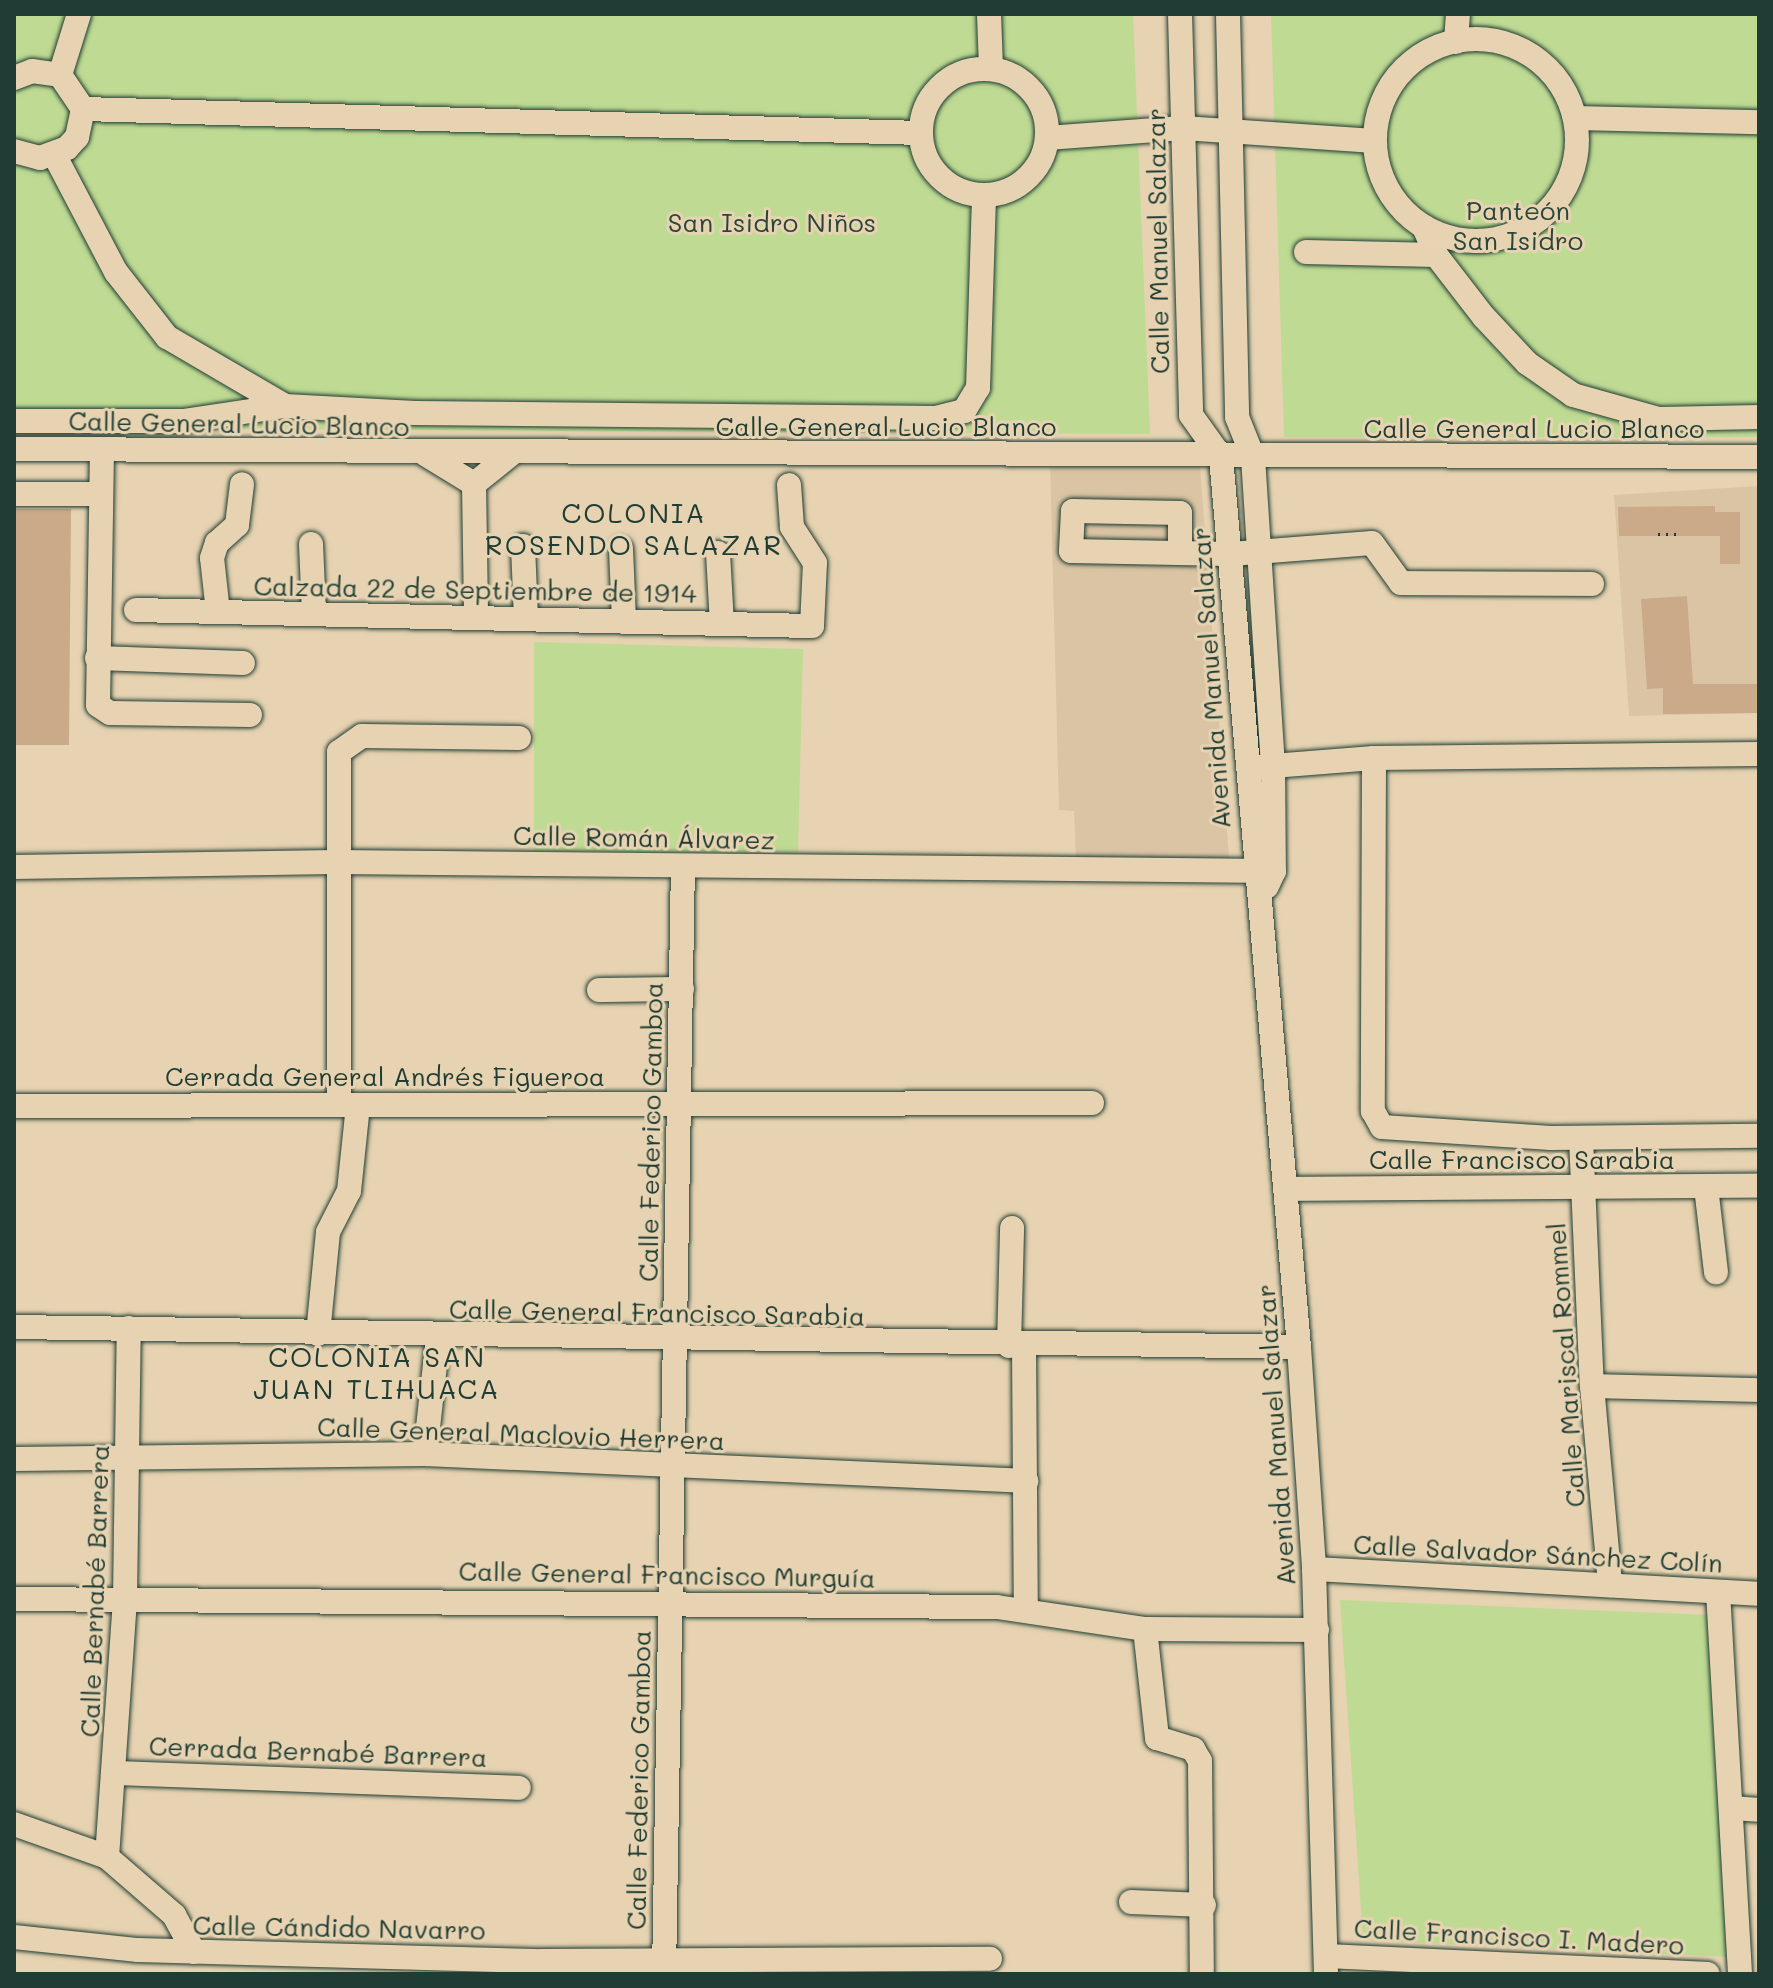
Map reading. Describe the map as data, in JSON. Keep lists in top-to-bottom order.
{
  "streets": {
    "street": [
      "Calle Manuel Salazar",
      "Calle General Lucio Blanco",
      "Calzada 22 de Septiembre de 1914",
      "Avenida Manuel Salazar",
      "Calle Román Álvarez",
      "Cerrada General Andrés Figueroa",
      "Calle Federico Gamboa",
      "Calle Francisco Sarabia",
      "Calle General Francisco Sarabia",
      "Calle Mariscal Rommel",
      "Calle General Maclovio Herrera",
      "Calle Salvador Sánchez Colín",
      "Calle General Francisco Murguía",
      "Calle Bernabé Barrera",
      "Cerrada Bernabé Barrera",
      "Calle Cándido Navarro",
      "Calle Francisco I. Madero"
    ]
  },
  "crossings": [
    ["Calle Manuel Salazar", "Calle General Lucio Blanco"],
    ["Calle Manuel Salazar", "Avenida Manuel Salazar"],
    ["Calle General Lucio Blanco", "Avenida Manuel Salazar"],
    ["Avenida Manuel Salazar", "Calle Román Álvarez"],
    ["Avenida Manuel Salazar", "Calle Francisco Sarabia"],
    ["Avenida Manuel Salazar", "Calle General Francisco Sarabia"],
    ["Avenida Manuel Salazar", "Calle Salvador Sánchez Colín"],
    ["Avenida Manuel Salazar", "Calle General Francisco Murguía"],
    ["Avenida Manuel Salazar", "Calle Francisco I. Madero"],
    ["Calle Román Álvarez", "Calle Federico Gamboa"],
    ["Cerrada General Andrés Figueroa", "Calle Federico Gamboa"],
    ["Calle Federico Gamboa", "Calle General Francisco Sarabia"],
    ["Calle Federico Gamboa", "Calle General Maclovio Herrera"],
    ["Calle Federico Gamboa", "Calle General Francisco Murguía"],
    ["Calle Federico Gamboa", "Calle Cándido Navarro"],
    ["Calle Francisco Sarabia", "Calle Mariscal Rommel"],
    ["Calle General Francisco Sarabia", "Calle Bernabé Barrera"],
    ["Calle Mariscal Rommel", "Calle Salvador Sánchez Colín"],
    ["Calle General Maclovio Herrera", "Calle Bernabé Barrera"],
    ["Calle General Francisco Murguía", "Calle Bernabé Barrera"],
    ["Calle Bernabé Barrera", "Cerrada Bernabé Barrera"]
  ],
  "districts": ["COLONIA ROSENDO SALAZAR", "COLONIA SAN JUAN TLIHUACA"],
  "parks": ["Panteón San Isidro", "San Isidro Niños"]
}
